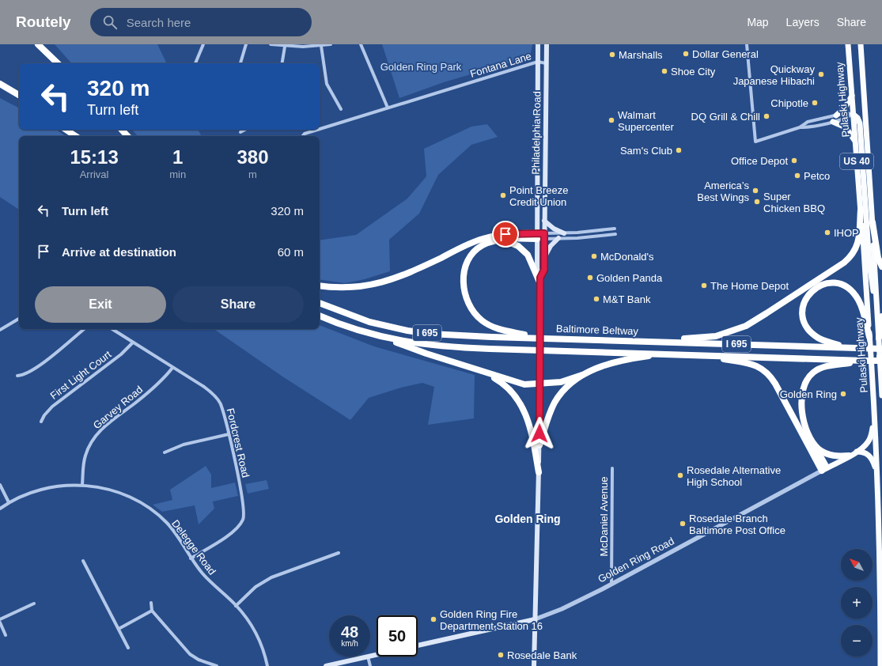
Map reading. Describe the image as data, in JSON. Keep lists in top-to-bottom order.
{
  "streets": {
    "highway": [
      "Pulaski Highway",
      "US 40",
      "Baltimore Beltway",
      "I 695",
      "Golden Ring Road"
    ],
    "main road": ["Philadelphia Road"],
    "street": [
      "Fontana Lane",
      "First Light Court",
      "Garvey Road",
      "Fordcrest Road",
      "McDaniel Avenue",
      "Delegge Road"
    ]
  },
  "crossings": [
    ["Fontana Lane", "Philadelphia Road"],
    ["Pulaski Highway", "I 695"],
    ["Pulaski Highway", "Golden Ring Road"],
    ["Philadelphia Road", "Golden Ring Road"],
    ["First Light Court", "Fordcrest Road"],
    ["Garvey Road", "Fordcrest Road"],
    ["Garvey Road", "Delegge Road"],
    ["Fordcrest Road", "Delegge Road"],
    ["McDaniel Avenue", "Golden Ring Road"]
  ],
  "districts": ["Golden Ring"],
  "parks": ["Golden Ring Park"],
  "places": [
    "Dollar General",
    "Marshalls",
    "Shoe City",
    "Quickway Japanese Hibachi",
    "Chipotle",
    "DQ Grill & Chill",
    "Walmart Supercenter",
    "Sam's Club",
    "Office Depot",
    "Petco",
    "America’s Best Wings",
    "Point Breeze Credit Union",
    "Super Chicken BBQ",
    "IHOP",
    "McDonald's",
    "Golden Panda",
    "The Home Depot",
    "M&T Bank",
    "Golden Ring",
    "Rosedale Alternative High School",
    "Rosedale Branch Baltimore Post Office",
    "Golden Ring Fire Department Station 16",
    "Rosedale Bank"
  ],
  "north": "top left",
  "page": {
    "header": "Routely",
    "search": "Search here",
    "nav": ["Map", "Layers", "Share"],
    "turn": ["320 m", "Turn left"],
    "eta": [
      "15:13",
      "Arrival",
      "1",
      "min",
      "380",
      "m"
    ],
    "list": [
      {
        "name": "Turn left",
        "value": "320 m"
      },
      {
        "name": "Arrive at destination",
        "value": "60 m"
      }
    ],
    "buttons": ["Exit", "Share"],
    "map_buttons": ["+", "−"],
    "speed": "48 km/h",
    "limit": "50"
  }
}
